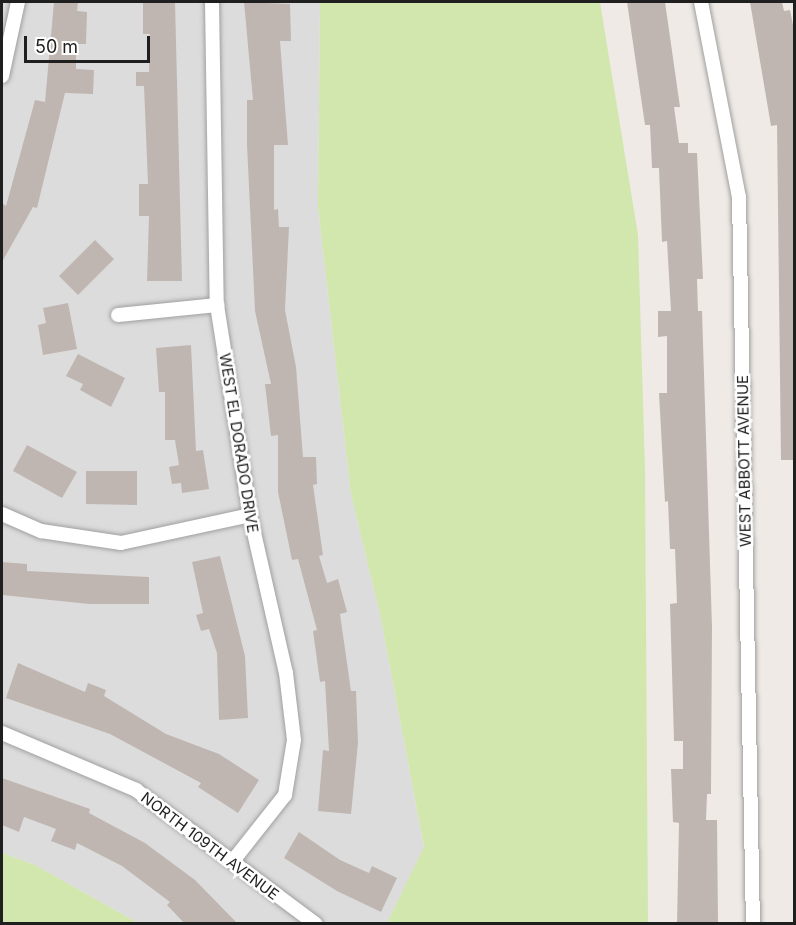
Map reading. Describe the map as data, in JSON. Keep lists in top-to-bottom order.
{
  "streets": {
    "street": ["WEST EL DORADO DRIVE", "WEST ABBOTT AVENUE", "NORTH 109TH AVENUE"]
  },
  "crossings": [
    ["WEST EL DORADO DRIVE", "NORTH 109TH AVENUE"]
  ],
  "scale_bar": "50 m"
}
